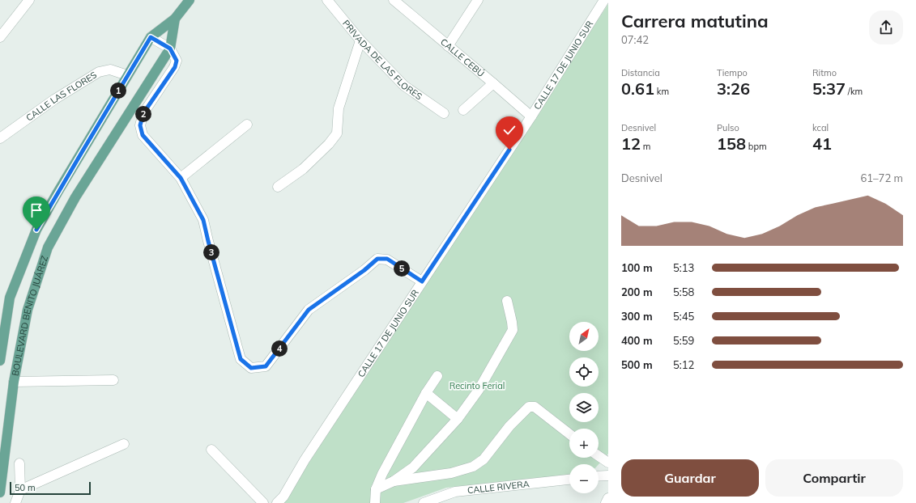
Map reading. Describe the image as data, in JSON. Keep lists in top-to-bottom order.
{
  "streets": {
    "main road": ["BOULEVARD BENITO JUÁREZ"],
    "street": [
      "CALLE CEBÚ",
      "PRIVADA DE LAS FLORES",
      "CALLE 17 DE JUNIO SUR",
      "CALLE LAS FLORES",
      "CALLE RIVERA"
    ]
  },
  "crossings": [
    ["CALLE CEBÚ", "CALLE 17 DE JUNIO SUR"],
    ["CALLE LAS FLORES", "BOULEVARD BENITO JUÁREZ"]
  ],
  "parks": ["Recinto Ferial"],
  "scale_bar": "50 m",
  "north": "top right",
  "page": {
    "heading": ["Carrera matutina", "07:42"],
    "stats": [
      ["Distancia", "0.61 km"],
      ["Tiempo", "3:26"],
      ["Ritmo", "5:37 /km"],
      ["Desnivel", "12 m"],
      ["Pulso", "158 bpm"],
      ["kcal", "41"]
    ],
    "pins": [
      "1",
      "2",
      "3",
      "5",
      "4"
    ],
    "chart": ["Desnivel", "61–72 m"],
    "list": [
      {
        "name": "100 m",
        "note": "5:13"
      },
      {
        "name": "200 m",
        "note": "5:58"
      },
      {
        "name": "300 m",
        "note": "5:45"
      },
      {
        "name": "400 m",
        "note": "5:59"
      },
      {
        "name": "500 m",
        "note": "5:12"
      }
    ],
    "map_buttons": ["+", "−"],
    "buttons": ["Guardar", "Compartir"],
    "scale": "50 m"
  }
}
